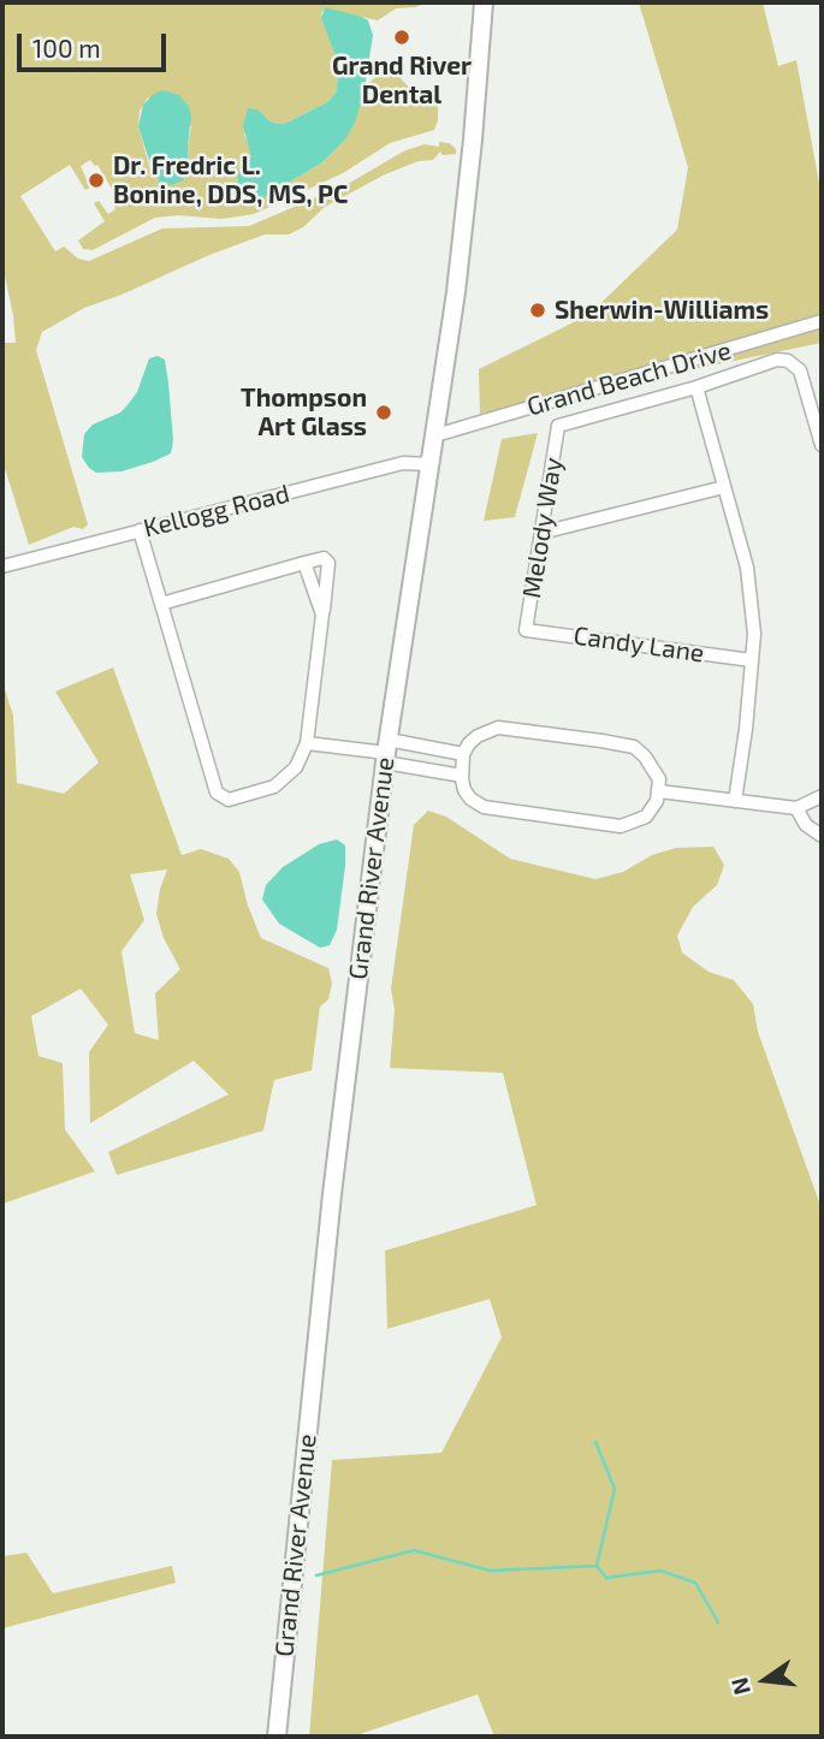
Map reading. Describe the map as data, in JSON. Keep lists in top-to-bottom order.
{
  "streets": {
    "main road": ["Grand River Avenue"],
    "street": [
      "Grand Beach Drive",
      "Kellogg Road",
      "Melody Way",
      "Candy Lane"
    ]
  },
  "crossings": [
    ["Grand Beach Drive", "Grand River Avenue"],
    ["Kellogg Road", "Grand River Avenue"],
    ["Melody Way", "Candy Lane"]
  ],
  "places": [
    "Grand River Dental",
    "Dr. Fredric L. Bonine, DDS, MS, PC",
    "Sherwin-Williams",
    "Thompson Art Glass"
  ],
  "scale_bar": "100 m",
  "north": "left"
}
